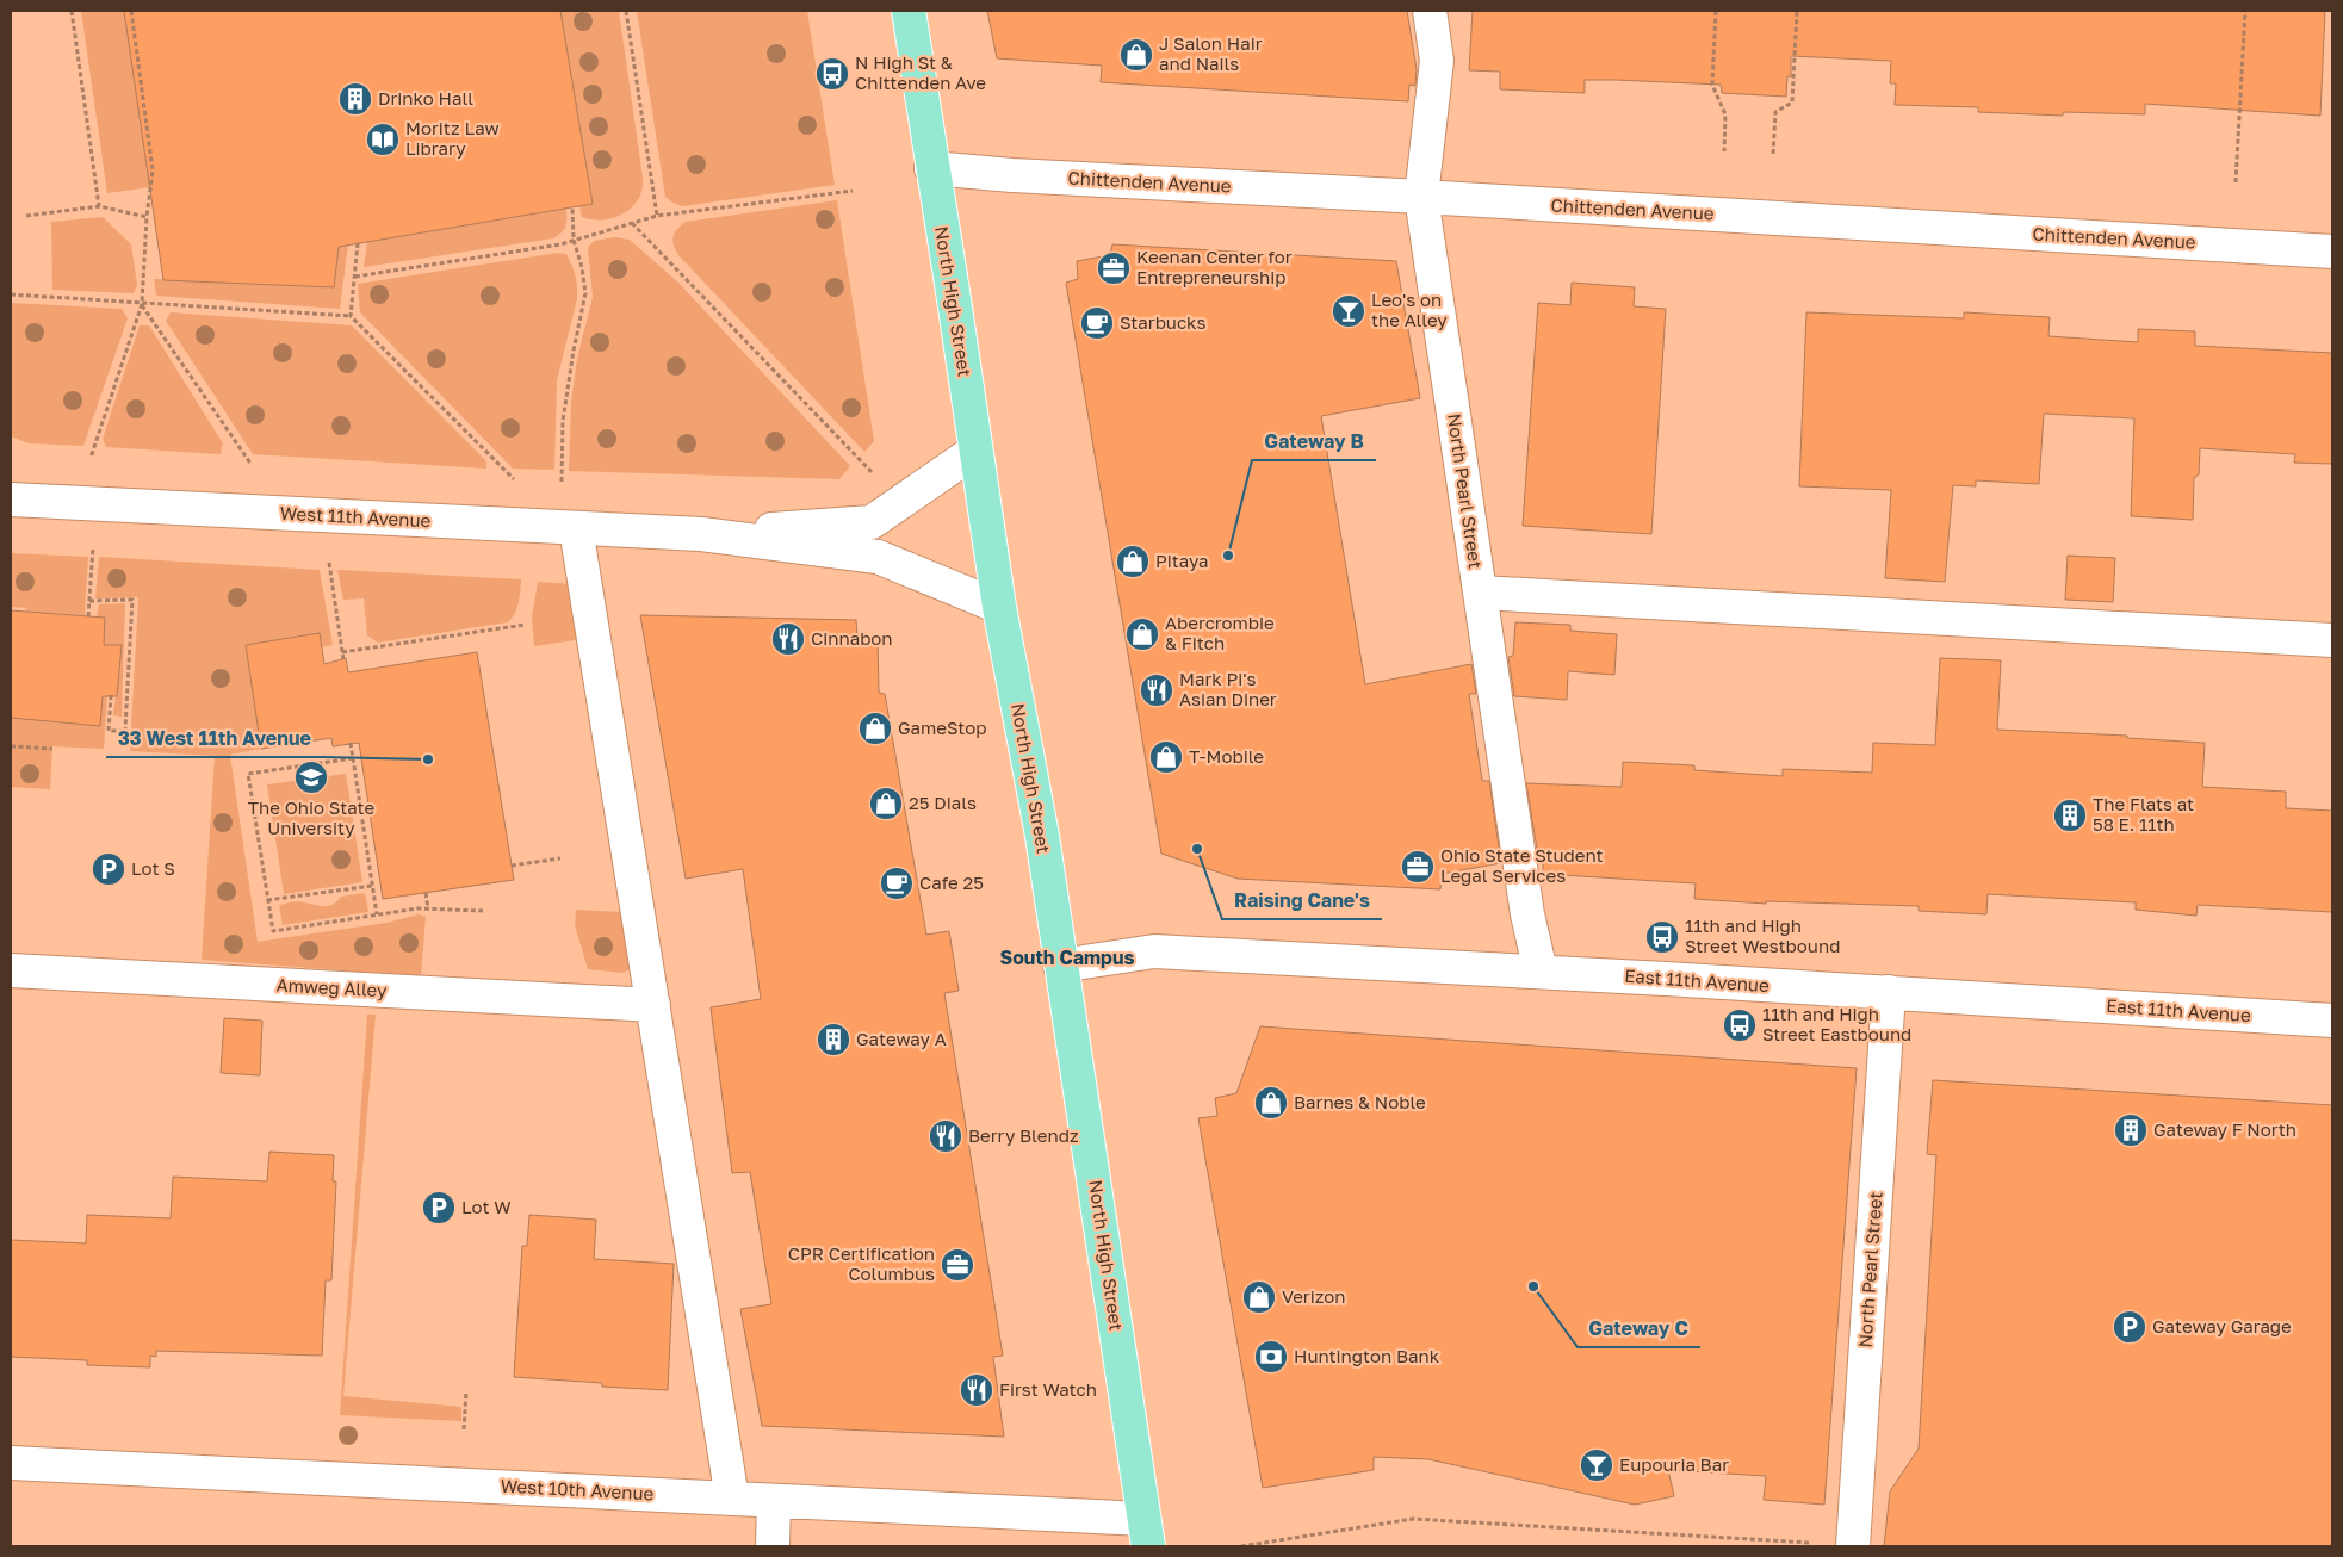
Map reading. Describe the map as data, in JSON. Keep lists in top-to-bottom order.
{
  "streets": {
    "main road": ["North High Street"],
    "street": [
      "Chittenden Avenue",
      "North Pearl Street",
      "West 11th Avenue",
      "East 11th Avenue",
      "Amweg Alley",
      "West 10th Avenue"
    ]
  },
  "crossings": [
    ["Chittenden Avenue", "North High Street"],
    ["Chittenden Avenue", "North Pearl Street"],
    ["North High Street", "West 11th Avenue"],
    ["North High Street", "East 11th Avenue"],
    ["North High Street", "West 10th Avenue"],
    ["North Pearl Street", "East 11th Avenue"]
  ],
  "districts": ["South Campus"],
  "places": {
    "shop": [
      "J Salon Hair and Nails",
      "Pitaya",
      "Abercrombie & Fitch",
      "GameStop",
      "T-Mobile",
      "25 Dials",
      "Barnes & Noble",
      "Verizon"
    ],
    "bus stop": ["N High St & Chittenden Ave", "11th and High Street Westbound", "11th and High Street Eastbound"],
    "building": [
      "Drinko Hall",
      "The Flats at 58 E. 11th",
      "Gateway A",
      "Gateway F North"
    ],
    "library": ["Moritz Law Library"],
    "office": ["Keenan Center for Entrepreneurship", "Ohio State Student Legal Services", "CPR Certification Columbus"],
    "bar": ["Leo's on the Alley", "Eupouria Bar"],
    "cafe": ["Starbucks", "Cafe 25"],
    "other": [
      "Gateway B",
      "33 West 11th Avenue",
      "Raising Cane's",
      "Gateway C"
    ],
    "restaurant": [
      "Cinnabon",
      "Mark Pi's Asian Diner",
      "Berry Blendz",
      "First Watch"
    ],
    "school or university": ["The Ohio State University"],
    "parking": ["Lot S", "Lot W", "Gateway Garage"],
    "bank": ["Huntington Bank"]
  }
}
